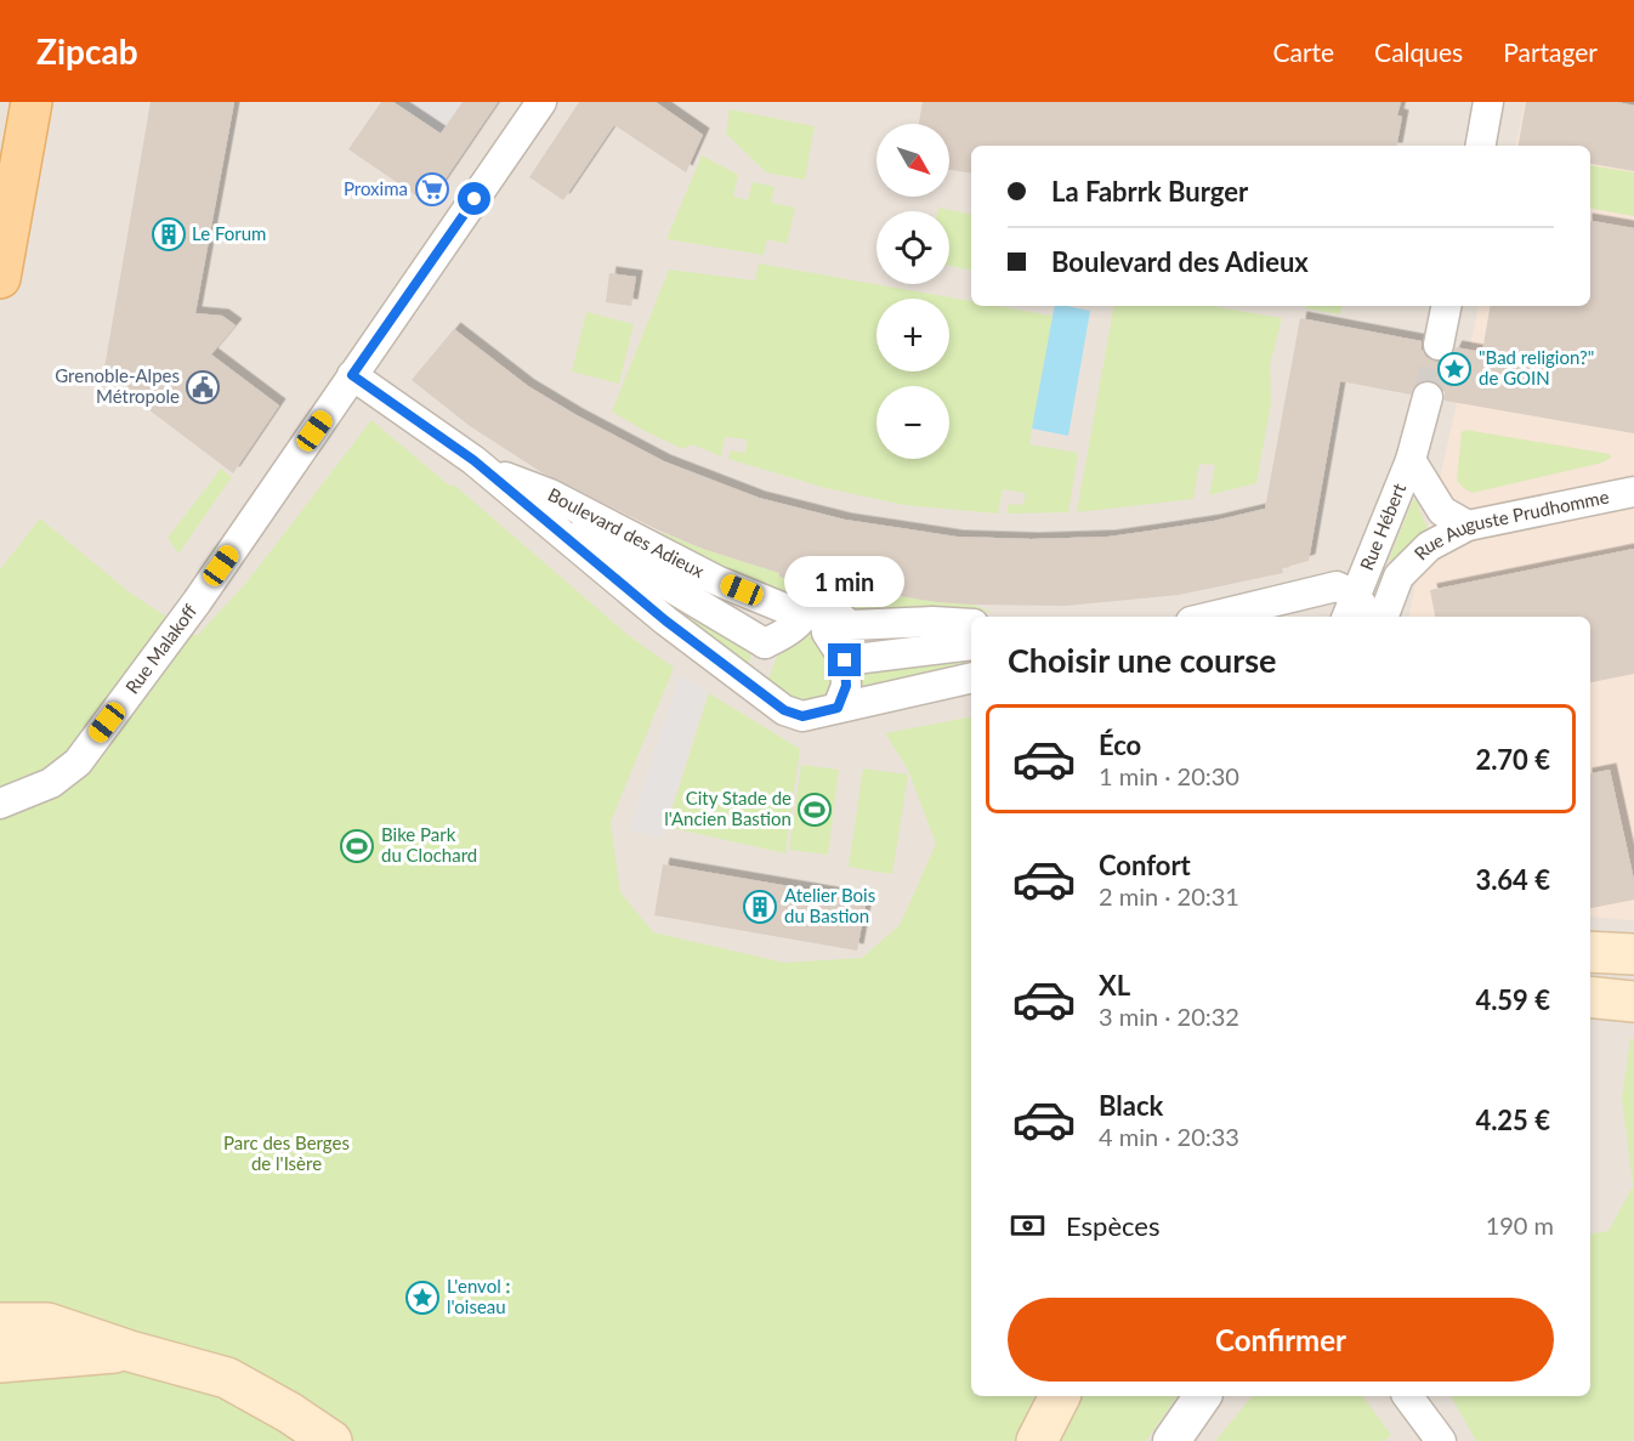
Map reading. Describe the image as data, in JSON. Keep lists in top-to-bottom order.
{
  "streets": {
    "street": [
      "Rue Hébert",
      "Rue Auguste Prudhomme",
      "Boulevard des Adieux",
      "Rue Malakoff"
    ]
  },
  "crossings": [
    ["Rue Hébert", "Rue Auguste Prudhomme"],
    ["Boulevard des Adieux", "Rue Malakoff"]
  ],
  "parks": ["Parc des Berges de l'Isère"],
  "places": {
    "supermarket": ["Proxima"],
    "building": ["Le Forum", "Atelier Bois du Bastion"],
    "place": ["\"Bad religion?\" de GOIN", "L'envol : l'oiseau"],
    "public building": ["Grenoble-Alpes Métropole"],
    "sports": ["City Stade de l'Ancien Bastion", "Bike Park du Clochard"]
  },
  "north": "bottom right",
  "page": {
    "header": "Zipcab",
    "nav": ["Carte", "Calques", "Partager"],
    "map_buttons": ["+", "−"],
    "banner": ["La Fabrrk Burger", "Boulevard des Adieux"],
    "bubble": "1 min",
    "heading": "Choisir une course",
    "list": [
      {
        "name": "Éco",
        "note": "1 min · 20:30",
        "value": "2.70 €"
      },
      {
        "name": "Confort",
        "note": "2 min · 20:31",
        "value": "3.64 €"
      },
      {
        "name": "XL",
        "note": "3 min · 20:32",
        "value": "4.59 €"
      },
      {
        "name": "Black",
        "note": "4 min · 20:33",
        "value": "4.25 €"
      }
    ],
    "pay": ["Espèces", "190 m"],
    "buttons": "Confirmer"
  }
}
